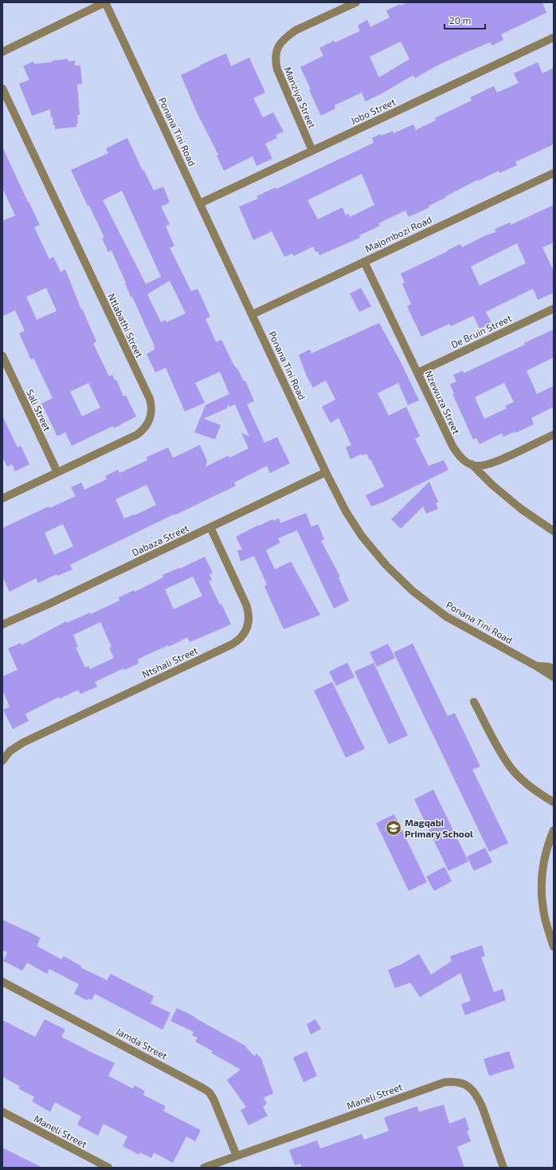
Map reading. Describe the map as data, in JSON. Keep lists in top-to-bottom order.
{
  "streets": {
    "street": [
      "Manziya Street",
      "Jobo Street",
      "Ponana Tini Road",
      "Majombozi Road",
      "Ntlabathi Street",
      "De Bruin Street",
      "Nzewuza Street",
      "Sali Street",
      "Dabaza Street",
      "Ntshali Street",
      "Jamda Street",
      "Maneli Street"
    ]
  },
  "crossings": [
    ["Manziya Street", "Jobo Street"],
    ["Jobo Street", "Ponana Tini Road"],
    ["Ponana Tini Road", "Majombozi Road"],
    ["Ponana Tini Road", "Dabaza Street"],
    ["Majombozi Road", "Nzewuza Street"],
    ["Ntlabathi Street", "Sali Street"],
    ["De Bruin Street", "Nzewuza Street"],
    ["Dabaza Street", "Ntshali Street"],
    ["Jamda Street", "Maneli Street"]
  ],
  "places": {
    "school or university": ["Magqabi Primary School"]
  },
  "scale_bar": "20 m"
}
